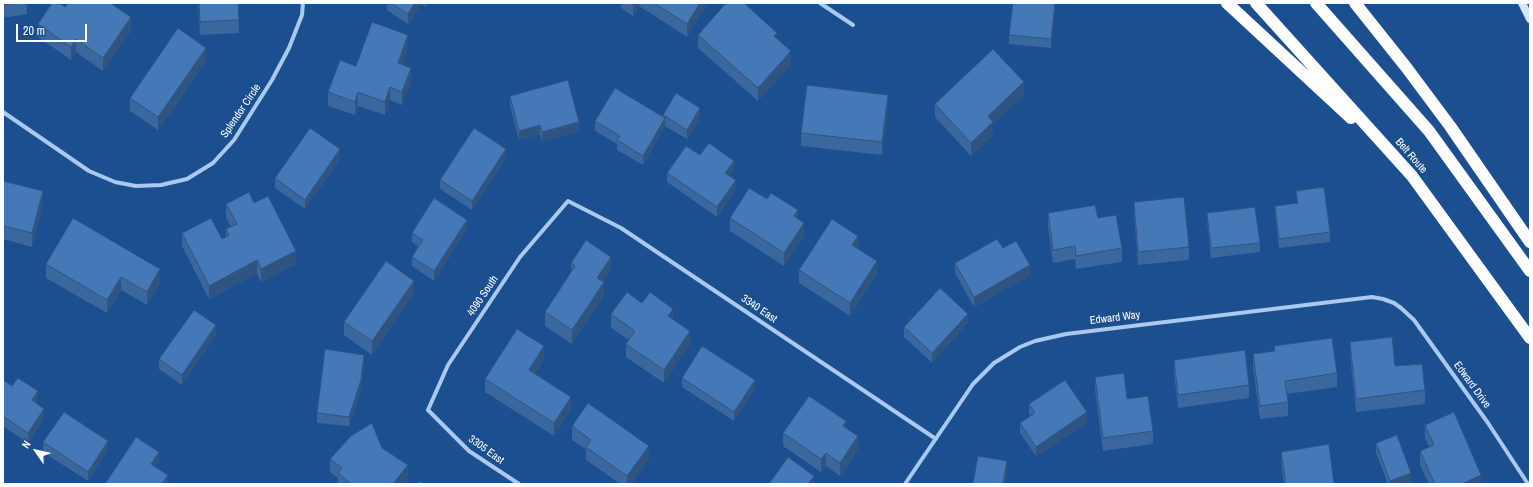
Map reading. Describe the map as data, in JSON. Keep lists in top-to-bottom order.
{
  "streets": {
    "highway": ["Belt Route"],
    "street": [
      "Splendor Circle",
      "4090 South",
      "3340 East",
      "Edward Way",
      "Edward Drive",
      "3305 East"
    ]
  },
  "crossings": [
    ["4090 South", "3340 East"],
    ["4090 South", "3305 East"],
    ["3340 East", "Edward Way"],
    ["Edward Way", "Edward Drive"]
  ],
  "scale_bar": "20 m",
  "north": "top left"
}
